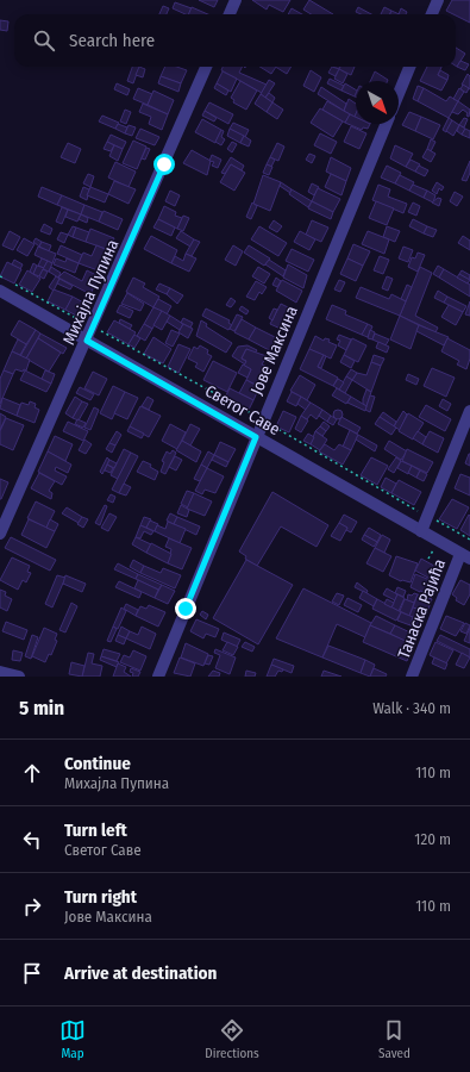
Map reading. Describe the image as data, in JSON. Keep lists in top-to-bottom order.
{
  "streets": {
    "street": [
      "Михајла Пупина",
      "Јове Максина",
      "Светог Саве",
      "Танаска Рајића"
    ]
  },
  "crossings": [
    ["Михајла Пупина", "Светог Саве"],
    ["Јове Максина", "Светог Саве"],
    ["Светог Саве", "Танаска Рајића"]
  ],
  "north": "bottom right",
  "page": {
    "search": "Search here",
    "heading": ["5 min", "Walk · 340 m"],
    "list": [
      ["Continue", "Михајла Пупина", "110 m"],
      ["Turn left", "Светог Саве", "120 m"],
      ["Turn right", "Јове Максина", "110 m"],
      "Arrive at destination"
    ],
    "nav": ["Map", "Directions", "Saved"]
  }
}
